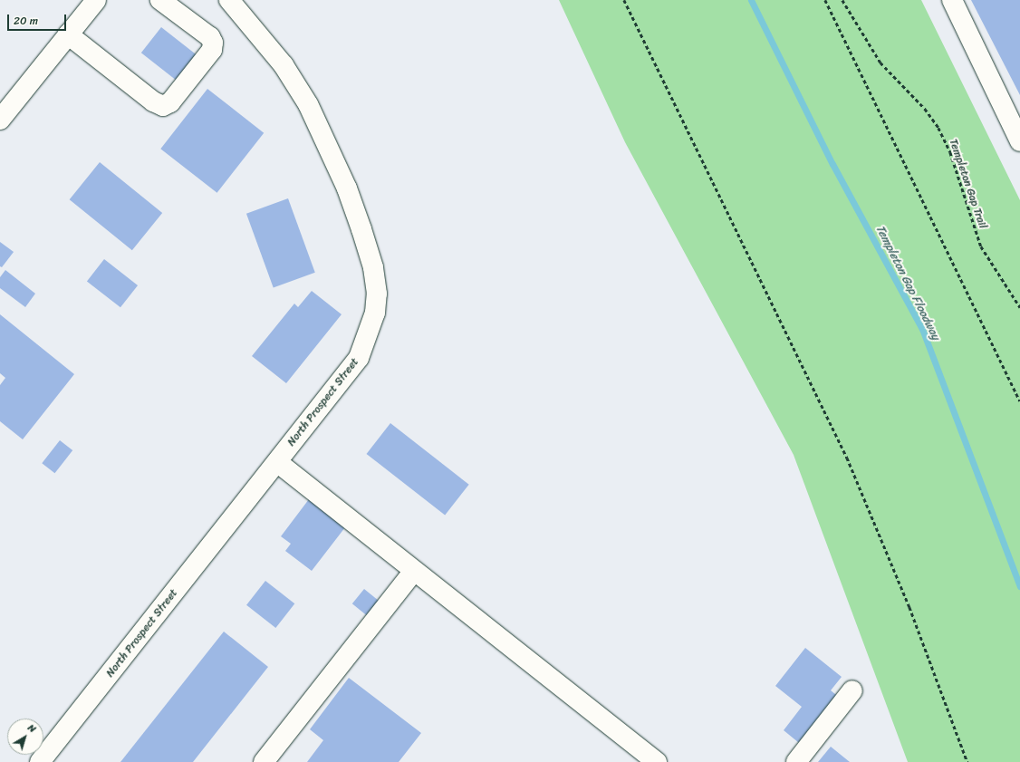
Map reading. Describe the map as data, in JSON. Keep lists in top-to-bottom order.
{
  "streets": {
    "street": ["North Prospect Street"],
    "path": ["Templeton Gap Trail"]
  },
  "water": ["Templeton Gap Floodway"],
  "scale_bar": "20 m",
  "north": "top right"
}
